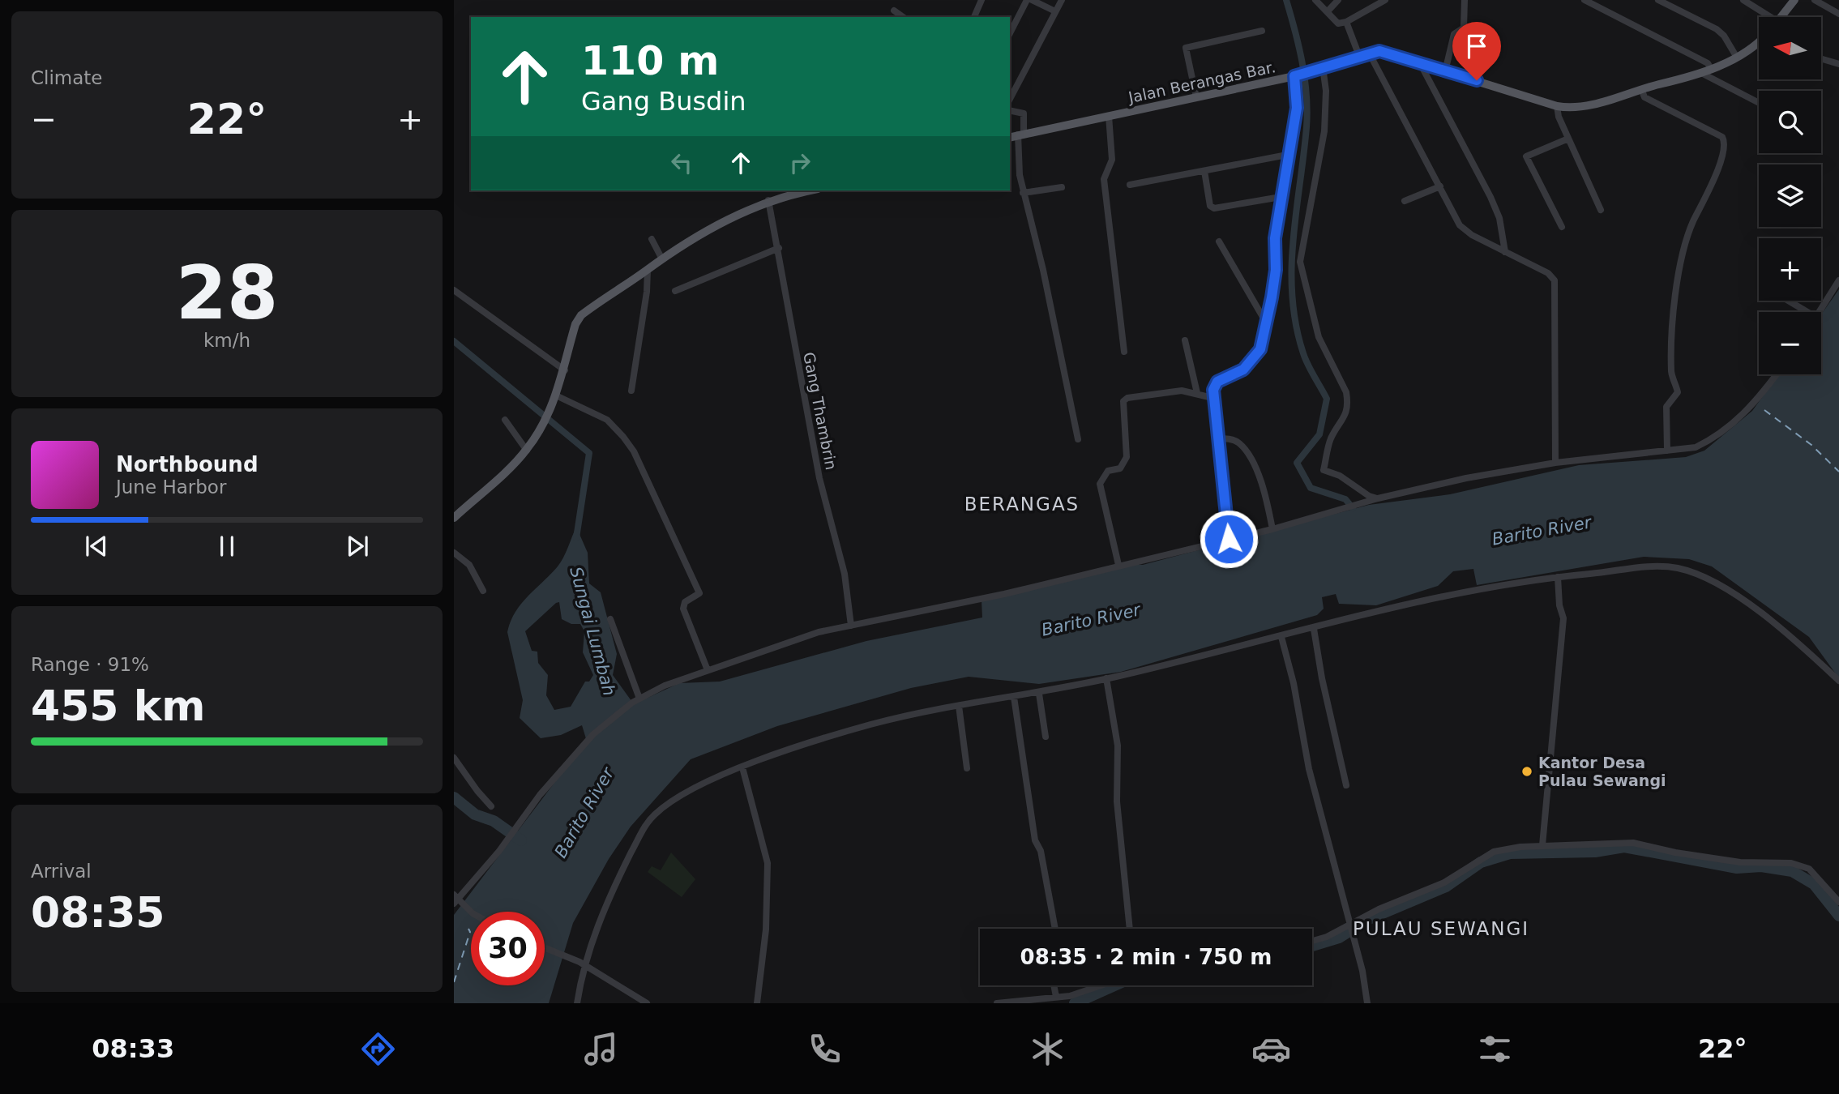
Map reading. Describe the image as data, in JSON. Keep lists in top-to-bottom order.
{
  "streets": {
    "main road": ["Jalan Berangas Bar."],
    "street": ["Gang Thambrin"]
  },
  "districts": ["BERANGAS", "PULAU SEWANGI"],
  "water": ["Barito River", "Sungai Lumbah"],
  "places": ["Kantor Desa Pulau Sewangi"],
  "north": "left",
  "page": {
    "tile": [
      "Climate",
      ["28", "km/h"],
      ["Range · 91%", "455 km"],
      ["Arrival", "08:35"]
    ],
    "map_buttons": ["+", "−"],
    "turn": ["110 m", "Gang Busdin"],
    "heat": ["−", "22°", "+"],
    "song": ["Northbound", "June Harbor"],
    "limit": "30",
    "trip": "08:35 · 2 min · 750 m",
    "tabs": ["08:33", "22°"]
  }
}
